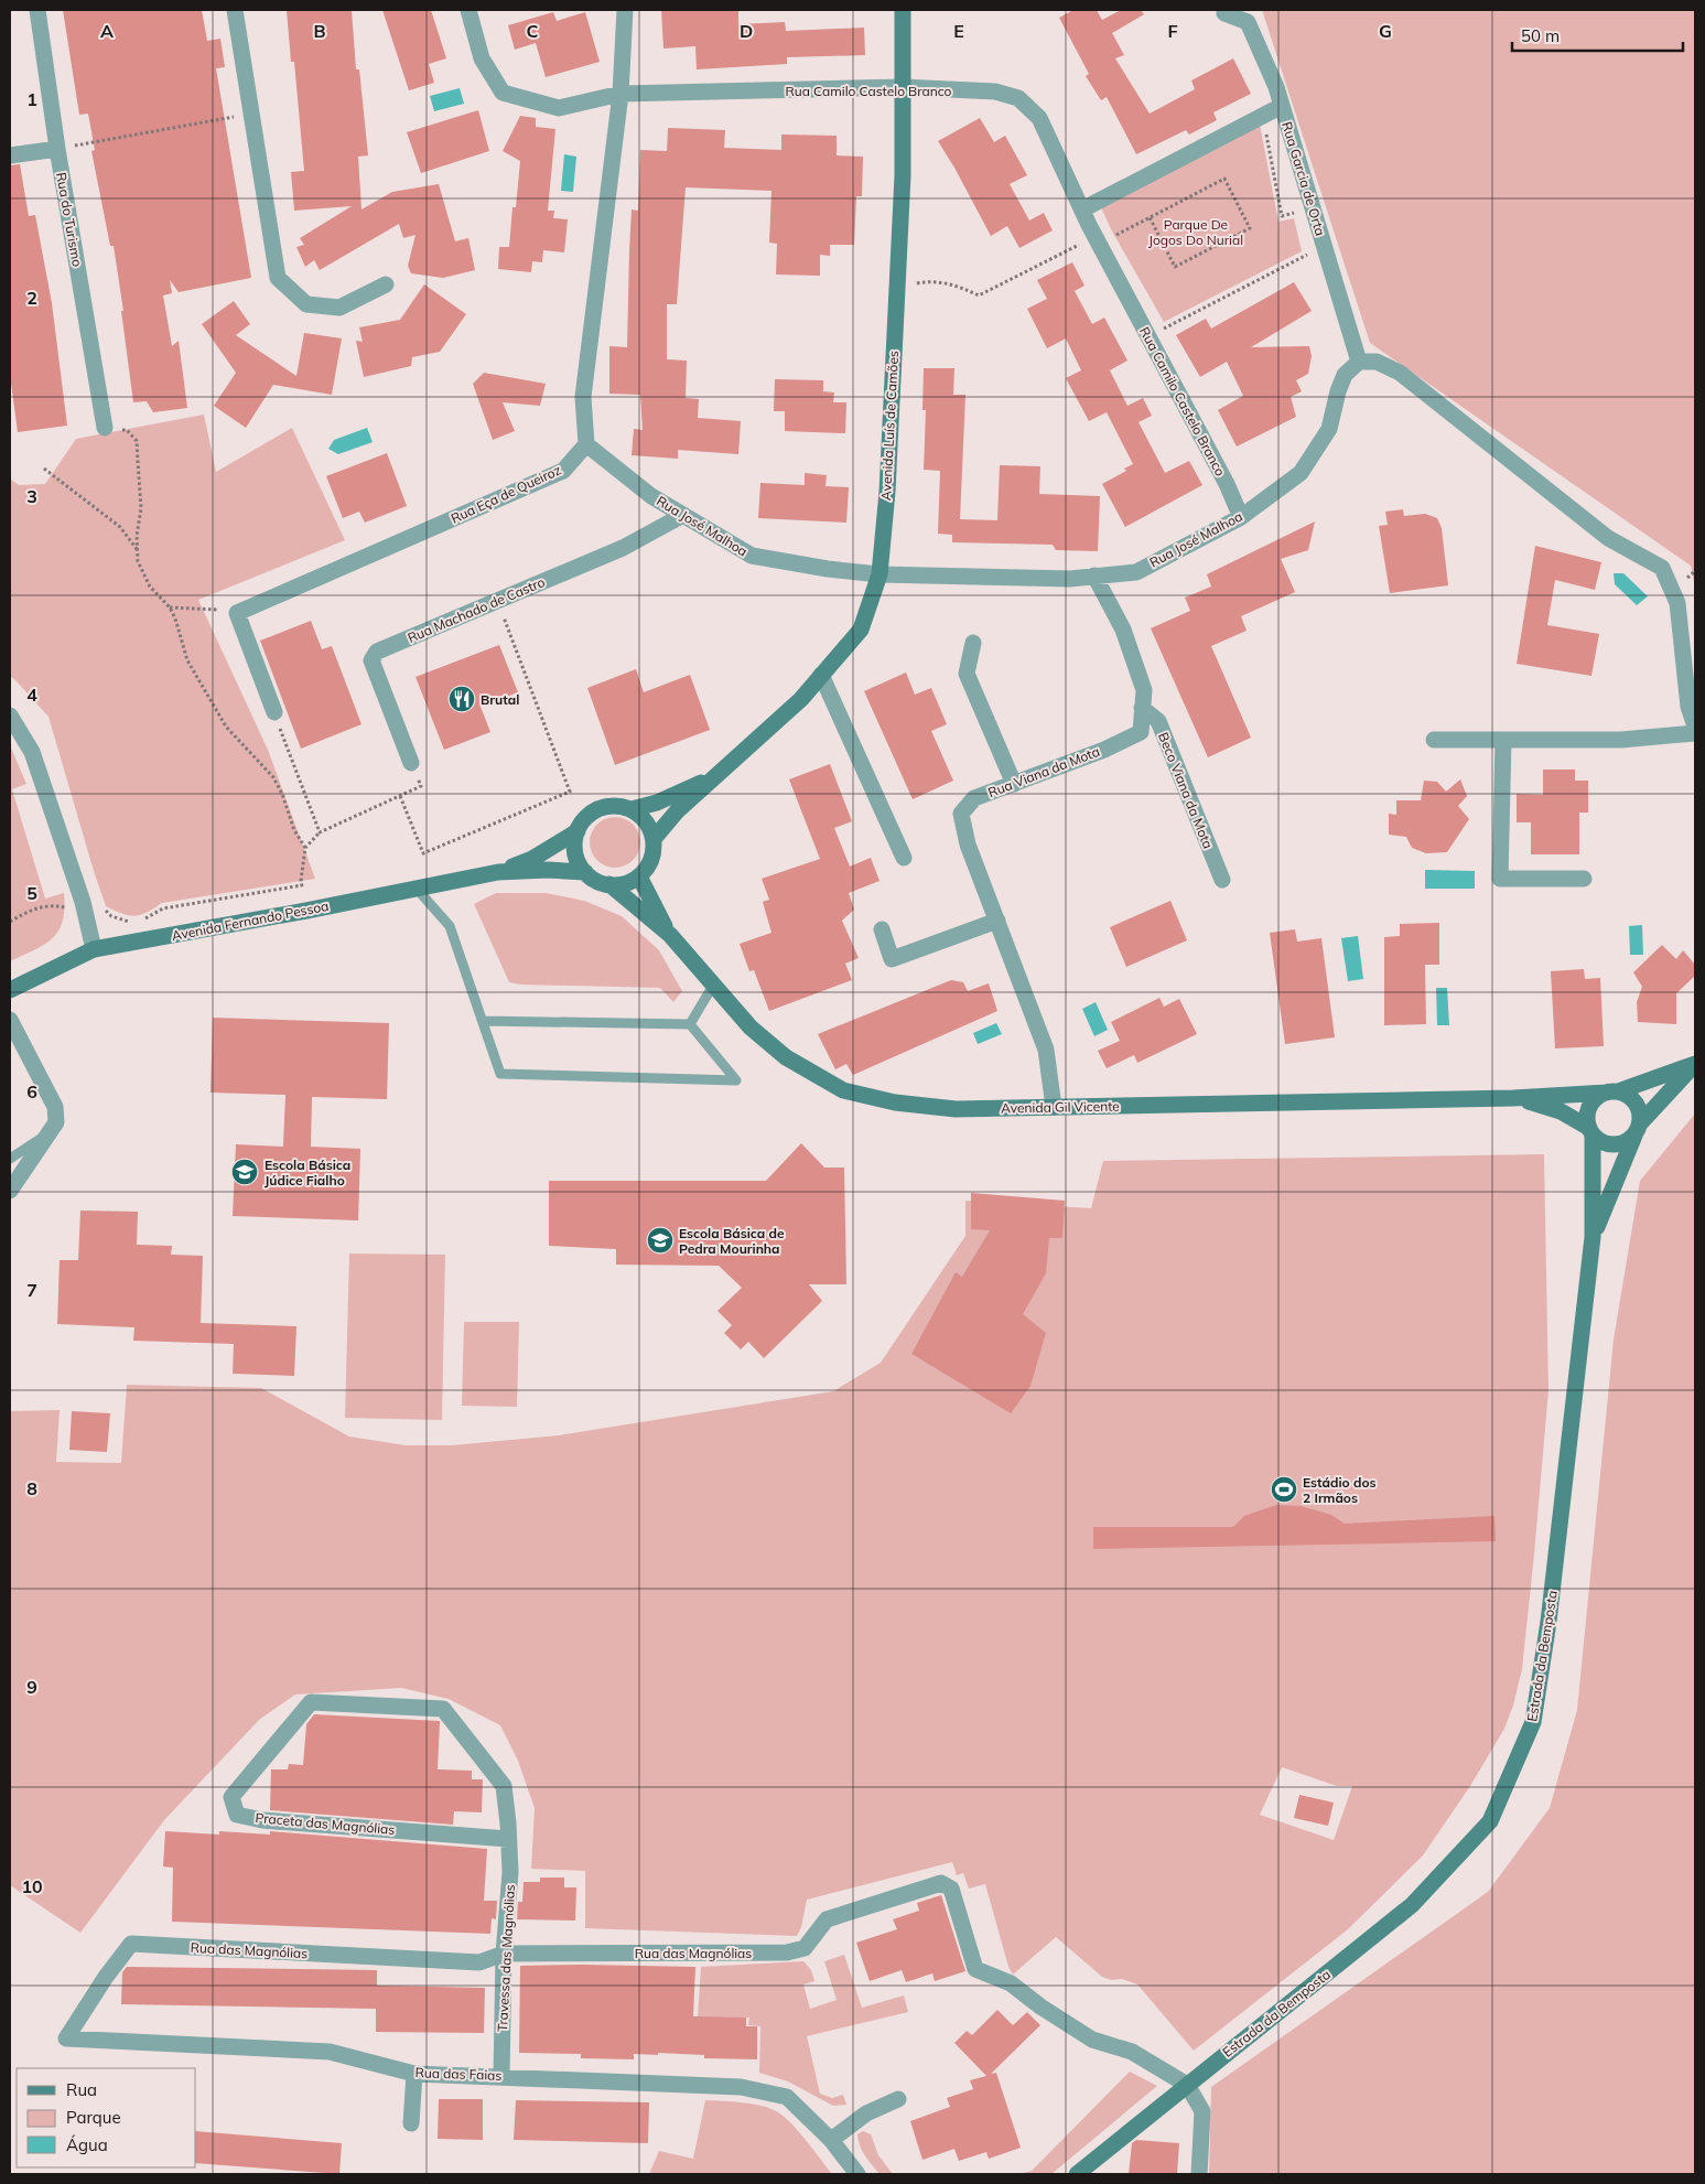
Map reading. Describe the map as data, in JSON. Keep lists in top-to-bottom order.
{
  "streets": {
    "street": [
      "Rua Camilo Castelo Branco",
      "Rua Garcia de Orta",
      "Rua do Turismo",
      "Avenida Luís de Camões",
      "Rua Eça de Queiroz",
      "Rua José Malhoa",
      "Rua Machado de Castro",
      "Rua Viana da Mota",
      "Beco Viana da Mota",
      "Avenida Fernando Pessoa",
      "Avenida Gil Vicente",
      "Estrada da Bemposta",
      "Praceta das Magnólias",
      "Rua das Magnólias",
      "Travessa das Magnólias",
      "Rua das Faias"
    ]
  },
  "crossings": [
    ["Rua Camilo Castelo Branco", "Avenida Luís de Camões"],
    ["Rua Camilo Castelo Branco", "Rua José Malhoa"],
    ["Rua Garcia de Orta", "Rua José Malhoa"],
    ["Avenida Luís de Camões", "Rua José Malhoa"],
    ["Rua Eça de Queiroz", "Rua José Malhoa"],
    ["Rua José Malhoa", "Rua Machado de Castro"],
    ["Rua José Malhoa", "Rua Viana da Mota"],
    ["Rua Viana da Mota", "Beco Viana da Mota"],
    ["Rua Viana da Mota", "Avenida Gil Vicente"],
    ["Estrada da Bemposta", "Rua das Magnólias"],
    ["Praceta das Magnólias", "Travessa das Magnólias"],
    ["Rua das Magnólias", "Travessa das Magnólias"],
    ["Rua das Magnólias", "Rua das Faias"],
    ["Travessa das Magnólias", "Rua das Faias"]
  ],
  "parks": ["Parque De Jogos Do Nurial"],
  "places": {
    "restaurant": ["Brutal"],
    "school or university": ["Escola Básica Júdice Fialho", "Escola Básica de Pedra Mourinha"],
    "sports": ["Estádio dos 2 Irmãos"]
  },
  "legend": ["Rua", "Parque", "Água"],
  "scale_bar": "50 m",
  "grid": {
    "columns": [
      "A",
      "B",
      "C",
      "D",
      "E",
      "F",
      "G"
    ],
    "rows": [
      "1",
      "2",
      "3",
      "4",
      "5",
      "6",
      "7",
      "8",
      "9",
      "10"
    ]
  }
}
